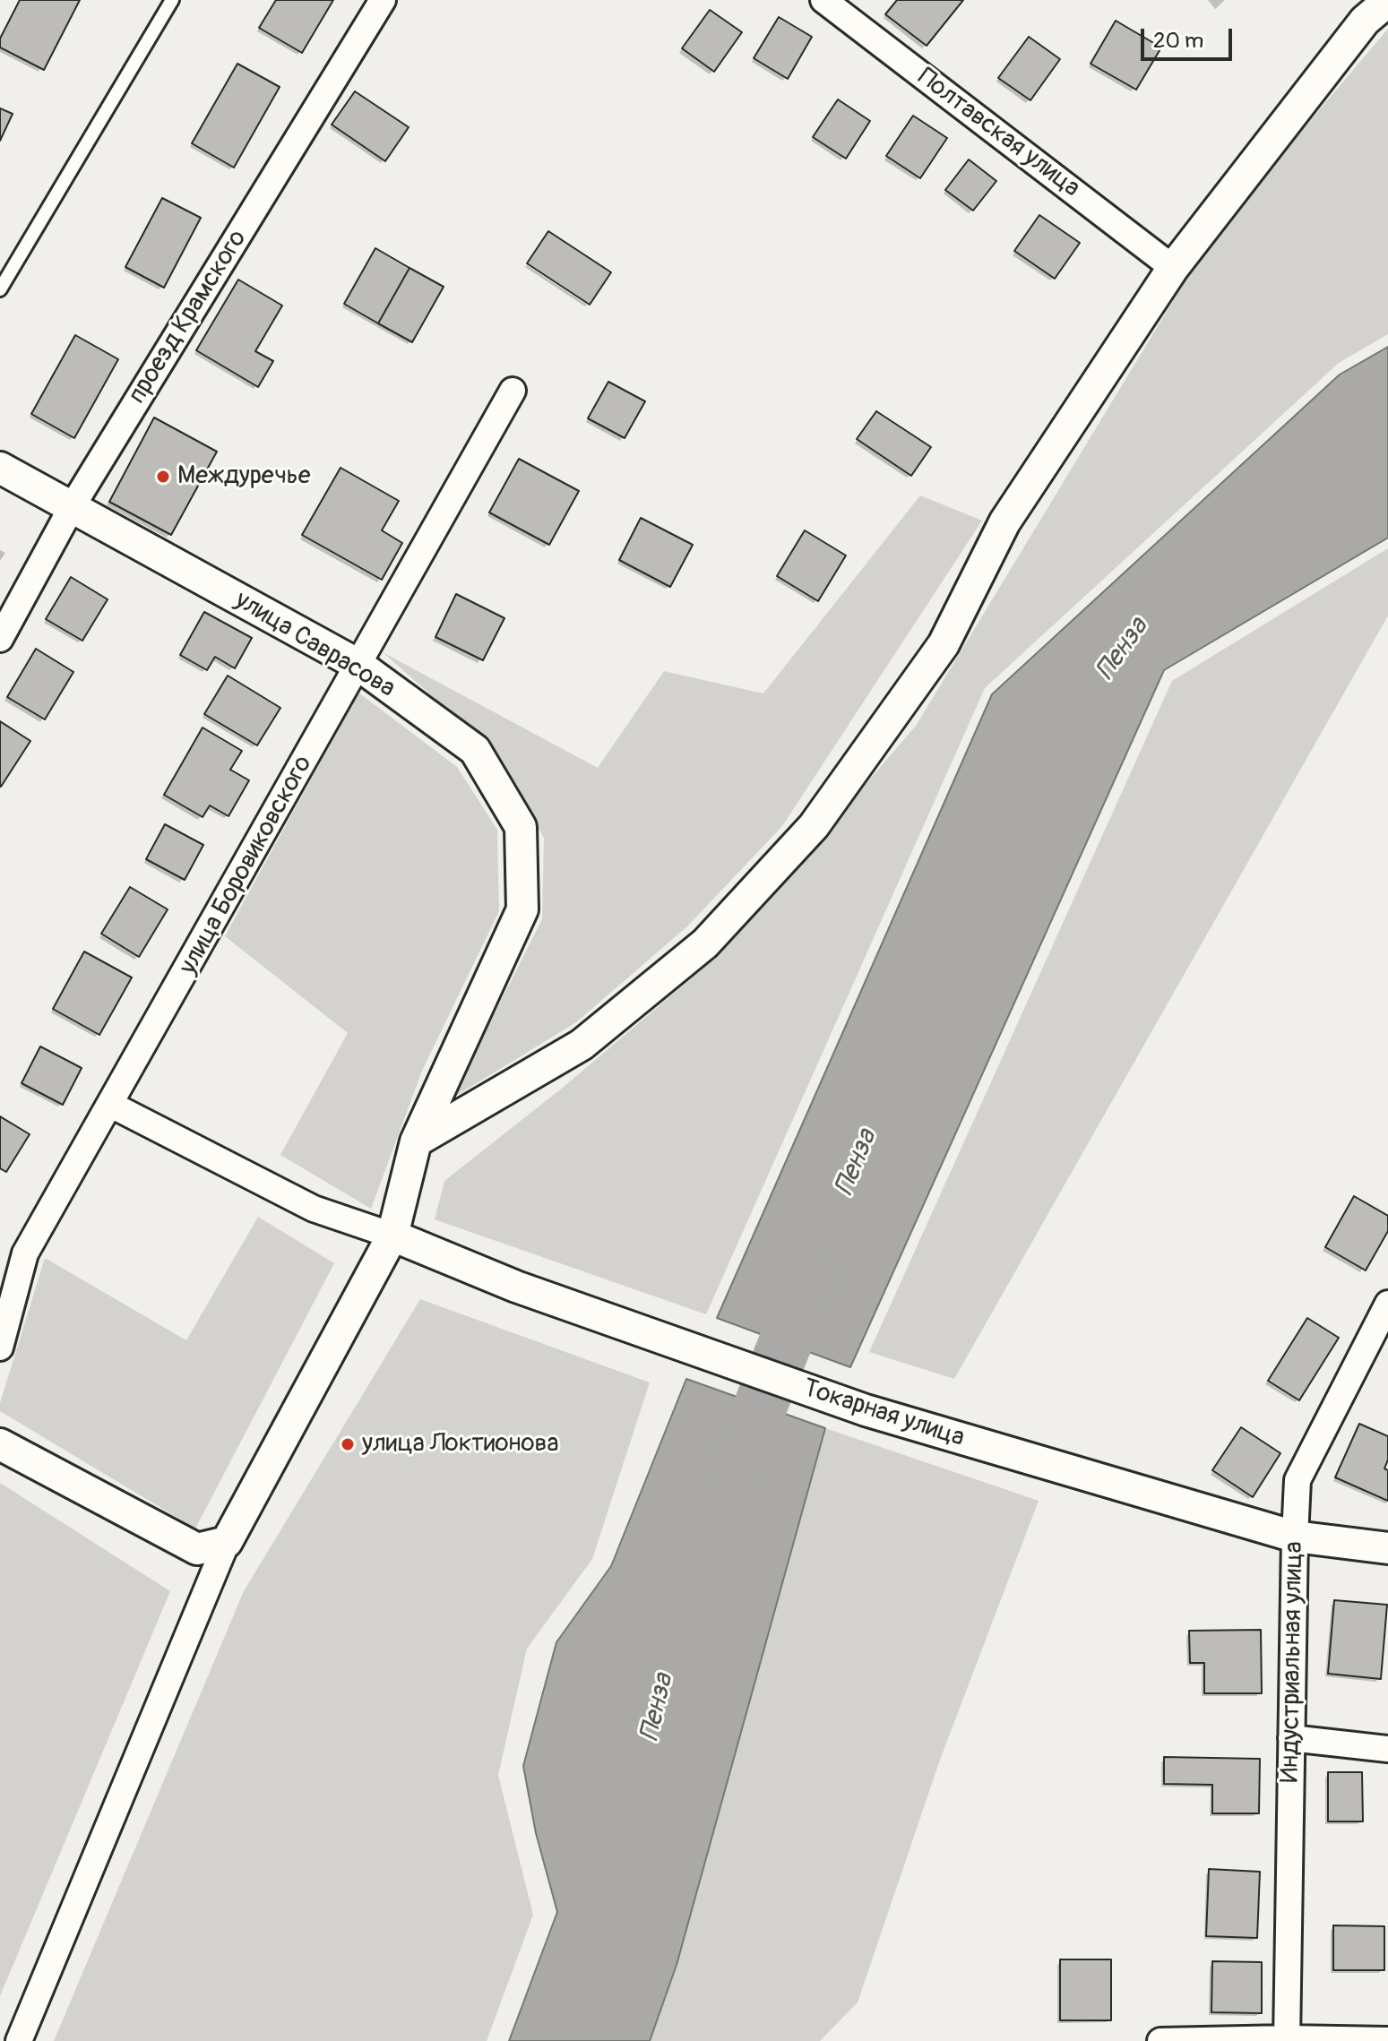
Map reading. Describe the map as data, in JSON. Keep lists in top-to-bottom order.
{
  "streets": {
    "street": [
      "Полтавская улица",
      "проезд Крамского",
      "улица Саврасова",
      "улица Боровиковского",
      "Токарная улица",
      "Индустриальная улица"
    ]
  },
  "crossings": [
    ["проезд Крамского", "улица Саврасова"],
    ["улица Саврасова", "улица Боровиковского"],
    ["улица Саврасова", "Токарная улица"],
    ["Токарная улица", "Индустриальная улица"]
  ],
  "water": ["Пенза"],
  "places": ["Междуречье", "улица Локтионова"],
  "scale_bar": "20 m"
}
